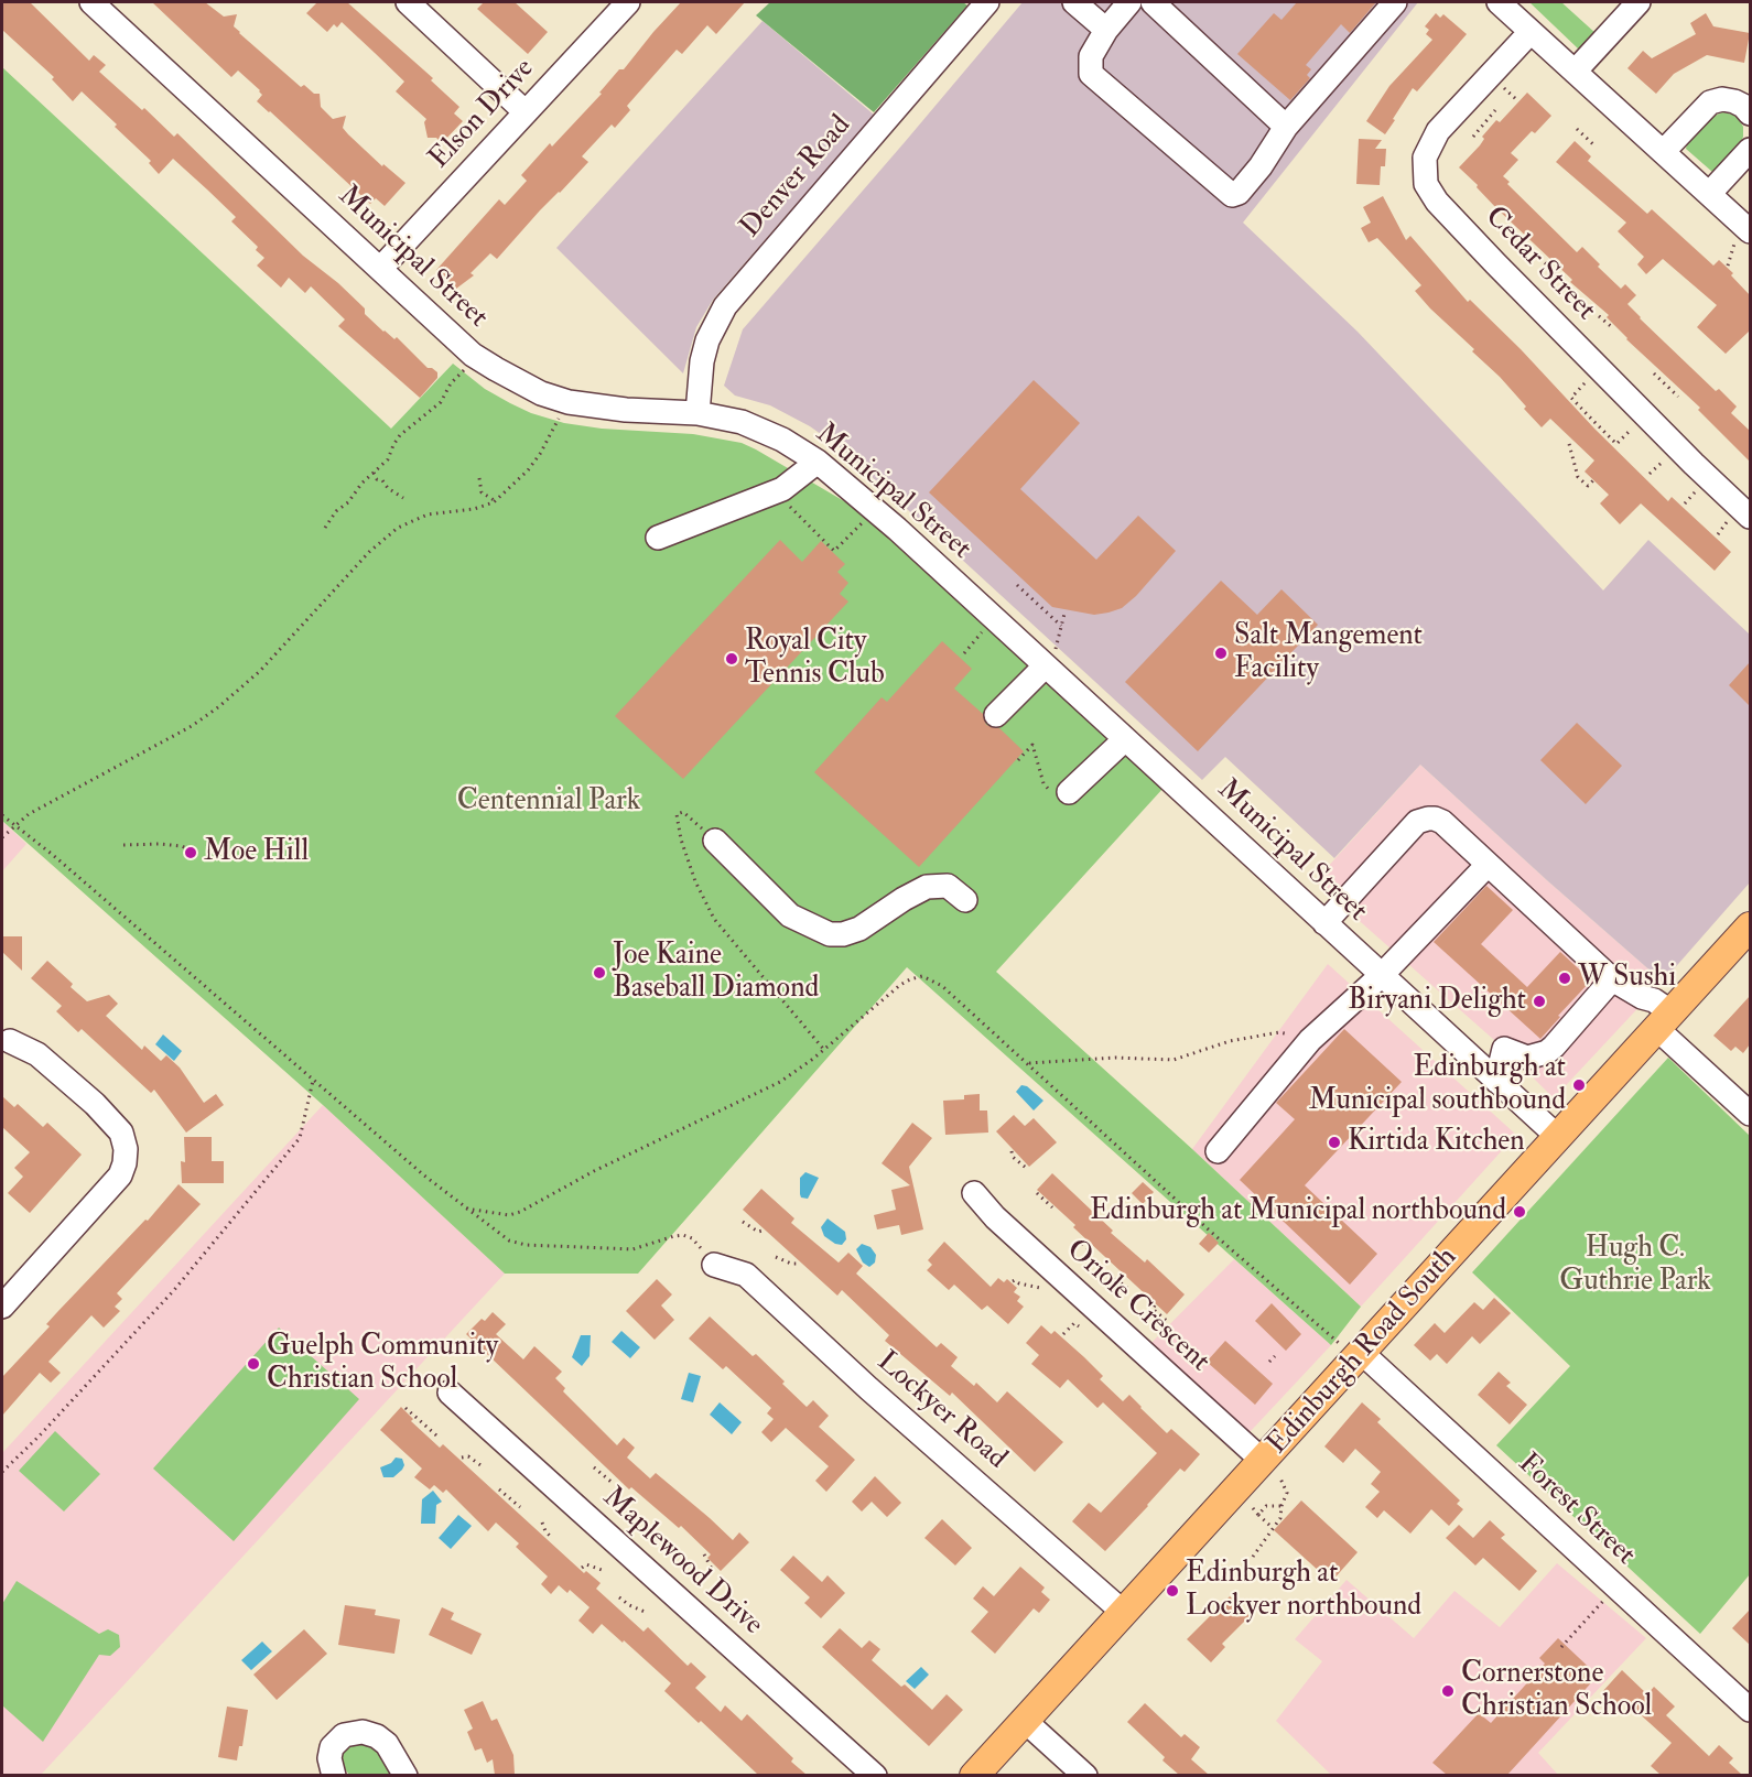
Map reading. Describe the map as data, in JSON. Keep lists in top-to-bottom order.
{
  "streets": {
    "main road": ["Edinburgh Road South"],
    "street": [
      "Elson Drive",
      "Denver Road",
      "Municipal Street",
      "Cedar Street",
      "Oriole Crescent",
      "Lockyer Road",
      "Forest Street",
      "Maplewood Drive"
    ]
  },
  "crossings": [
    ["Elson Drive", "Municipal Street"],
    ["Denver Road", "Municipal Street"],
    ["Municipal Street", "Edinburgh Road South"],
    ["Oriole Crescent", "Edinburgh Road South"],
    ["Edinburgh Road South", "Lockyer Road"],
    ["Edinburgh Road South", "Forest Street"]
  ],
  "parks": ["Centennial Park", "Hugh C. Guthrie Park"],
  "places": [
    "Salt Mangement Facility",
    "Royal City Tennis Club",
    "Moe Hill",
    "Joe Kaine Baseball Diamond",
    "W Sushi",
    "Biryani Delight",
    "Edinburgh at Municipal southbound",
    "Kirtida Kitchen",
    "Edinburgh at Municipal northbound",
    "Guelph Community Christian School",
    "Edinburgh at Lockyer northbound",
    "Cornerstone Christian School"
  ]
}
